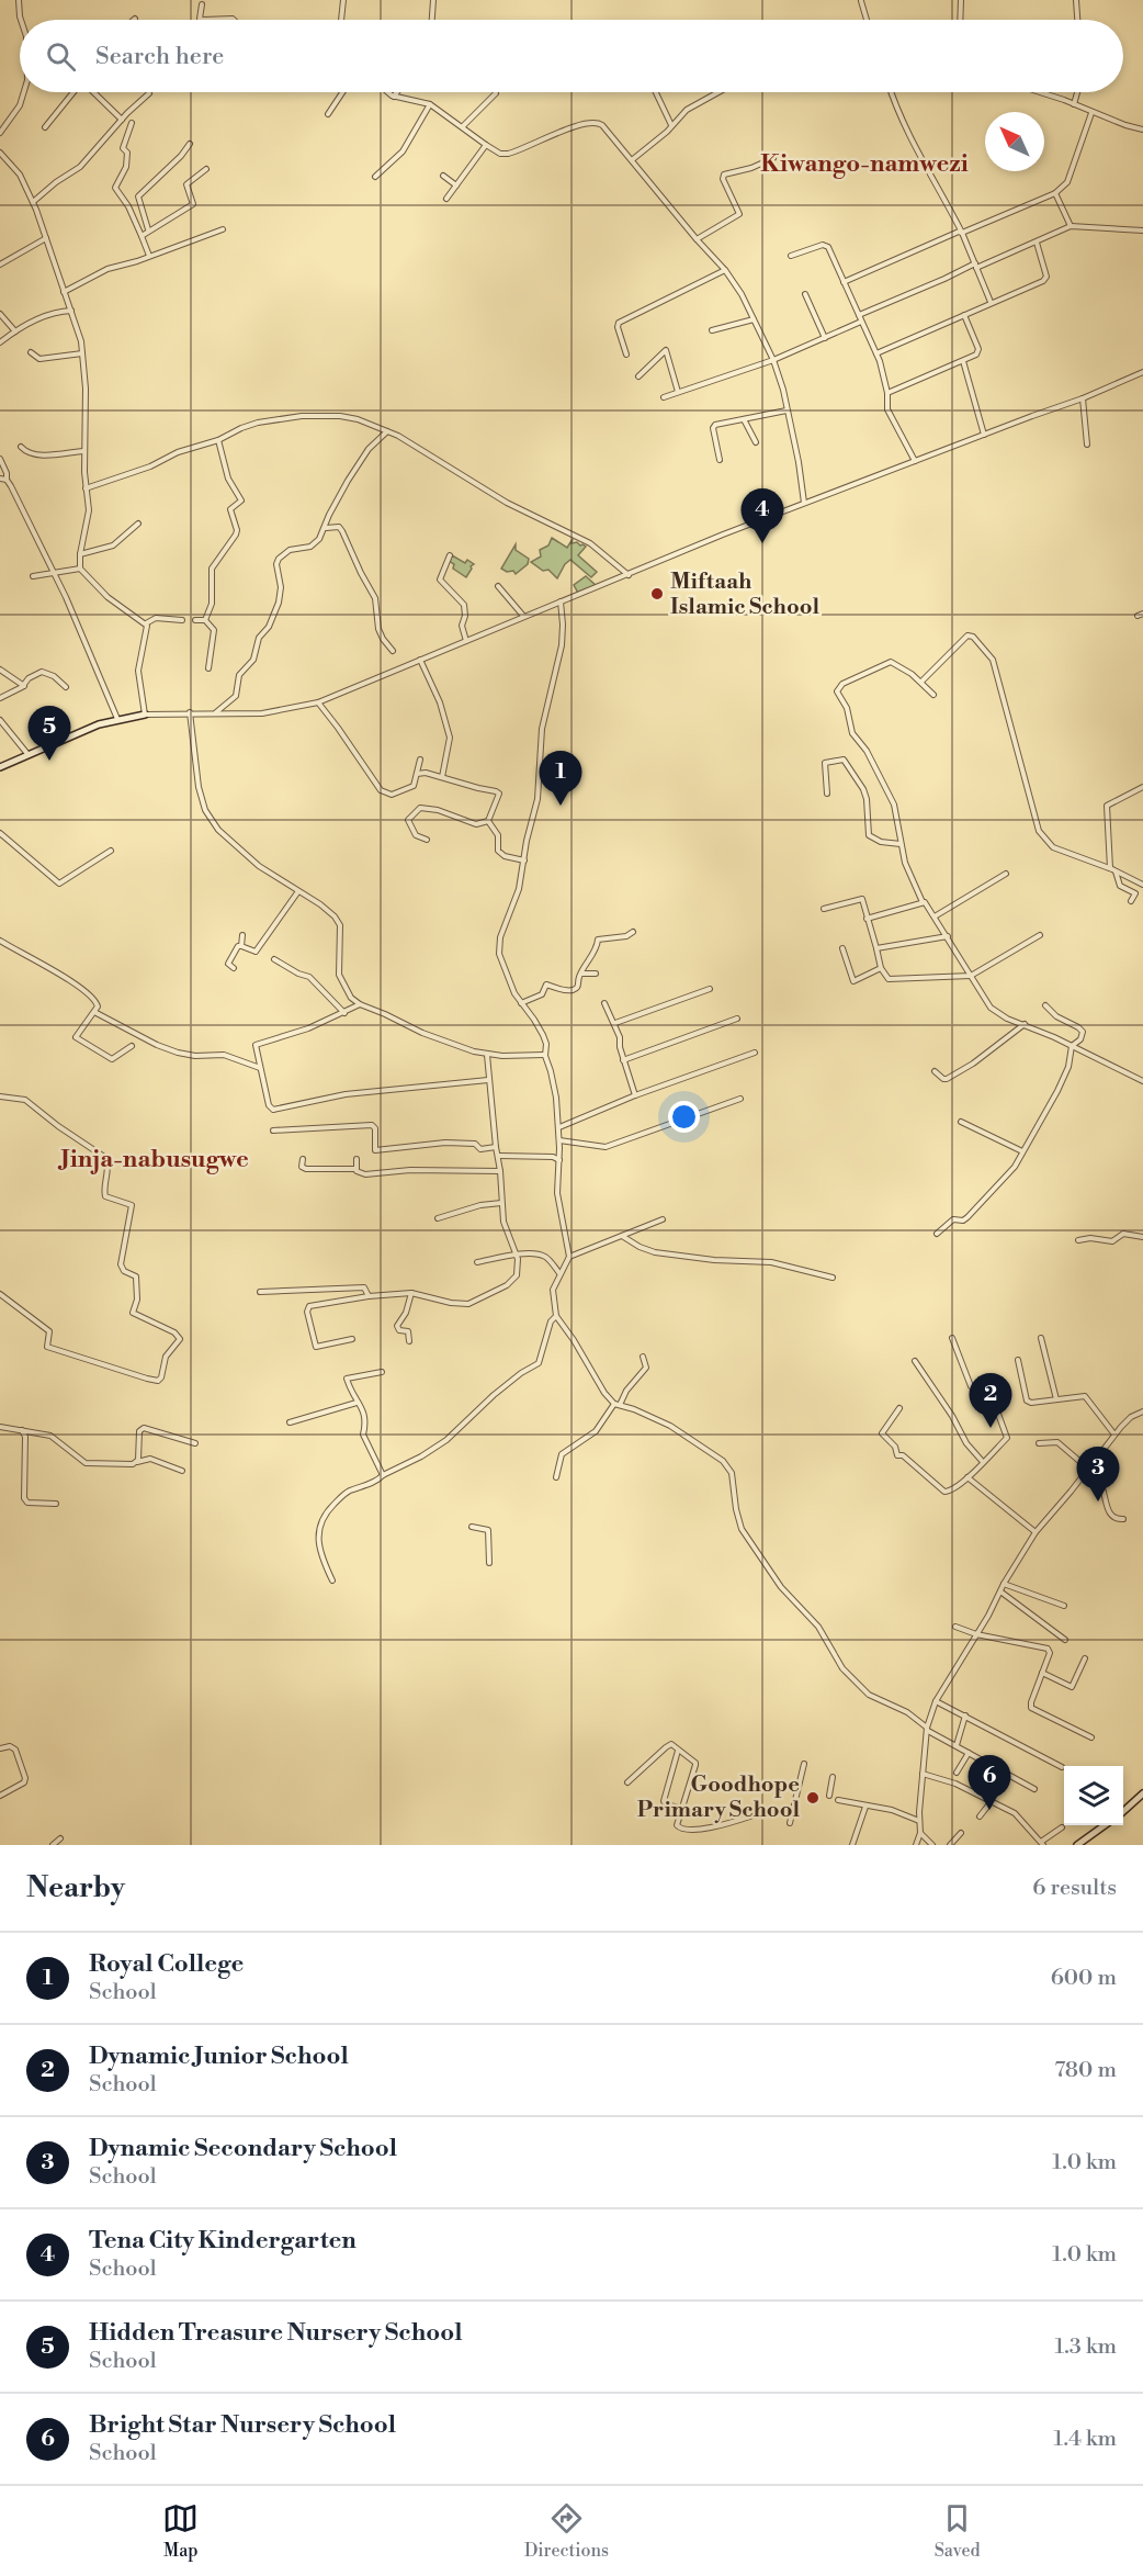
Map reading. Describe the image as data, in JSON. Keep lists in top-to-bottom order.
{
  "districts": ["Kiwango-namwezi", "Jinja-nabusugwe"],
  "places": ["Miftaah Islamic School", "Goodhope Primary School"],
  "north": "top left",
  "page": {
    "search": "Search here",
    "pins": [
      "4",
      "5",
      "1",
      "2",
      "3",
      "6"
    ],
    "heading": ["Nearby", "6 results"],
    "list": [
      {
        "mark": "1",
        "name": "Royal College",
        "note": "School",
        "value": "600 m"
      },
      {
        "mark": "2",
        "name": "Dynamic Junior School",
        "note": "School",
        "value": "780 m"
      },
      {
        "mark": "3",
        "name": "Dynamic Secondary School",
        "note": "School",
        "value": "1.0 km"
      },
      {
        "mark": "4",
        "name": "Tena City Kindergarten",
        "note": "School",
        "value": "1.0 km"
      },
      {
        "mark": "5",
        "name": "Hidden Treasure Nursery School",
        "note": "School",
        "value": "1.3 km"
      },
      {
        "mark": "6",
        "name": "Bright Star Nursery School",
        "note": "School",
        "value": "1.4 km"
      }
    ],
    "nav": ["Map", "Directions", "Saved"]
  }
}
